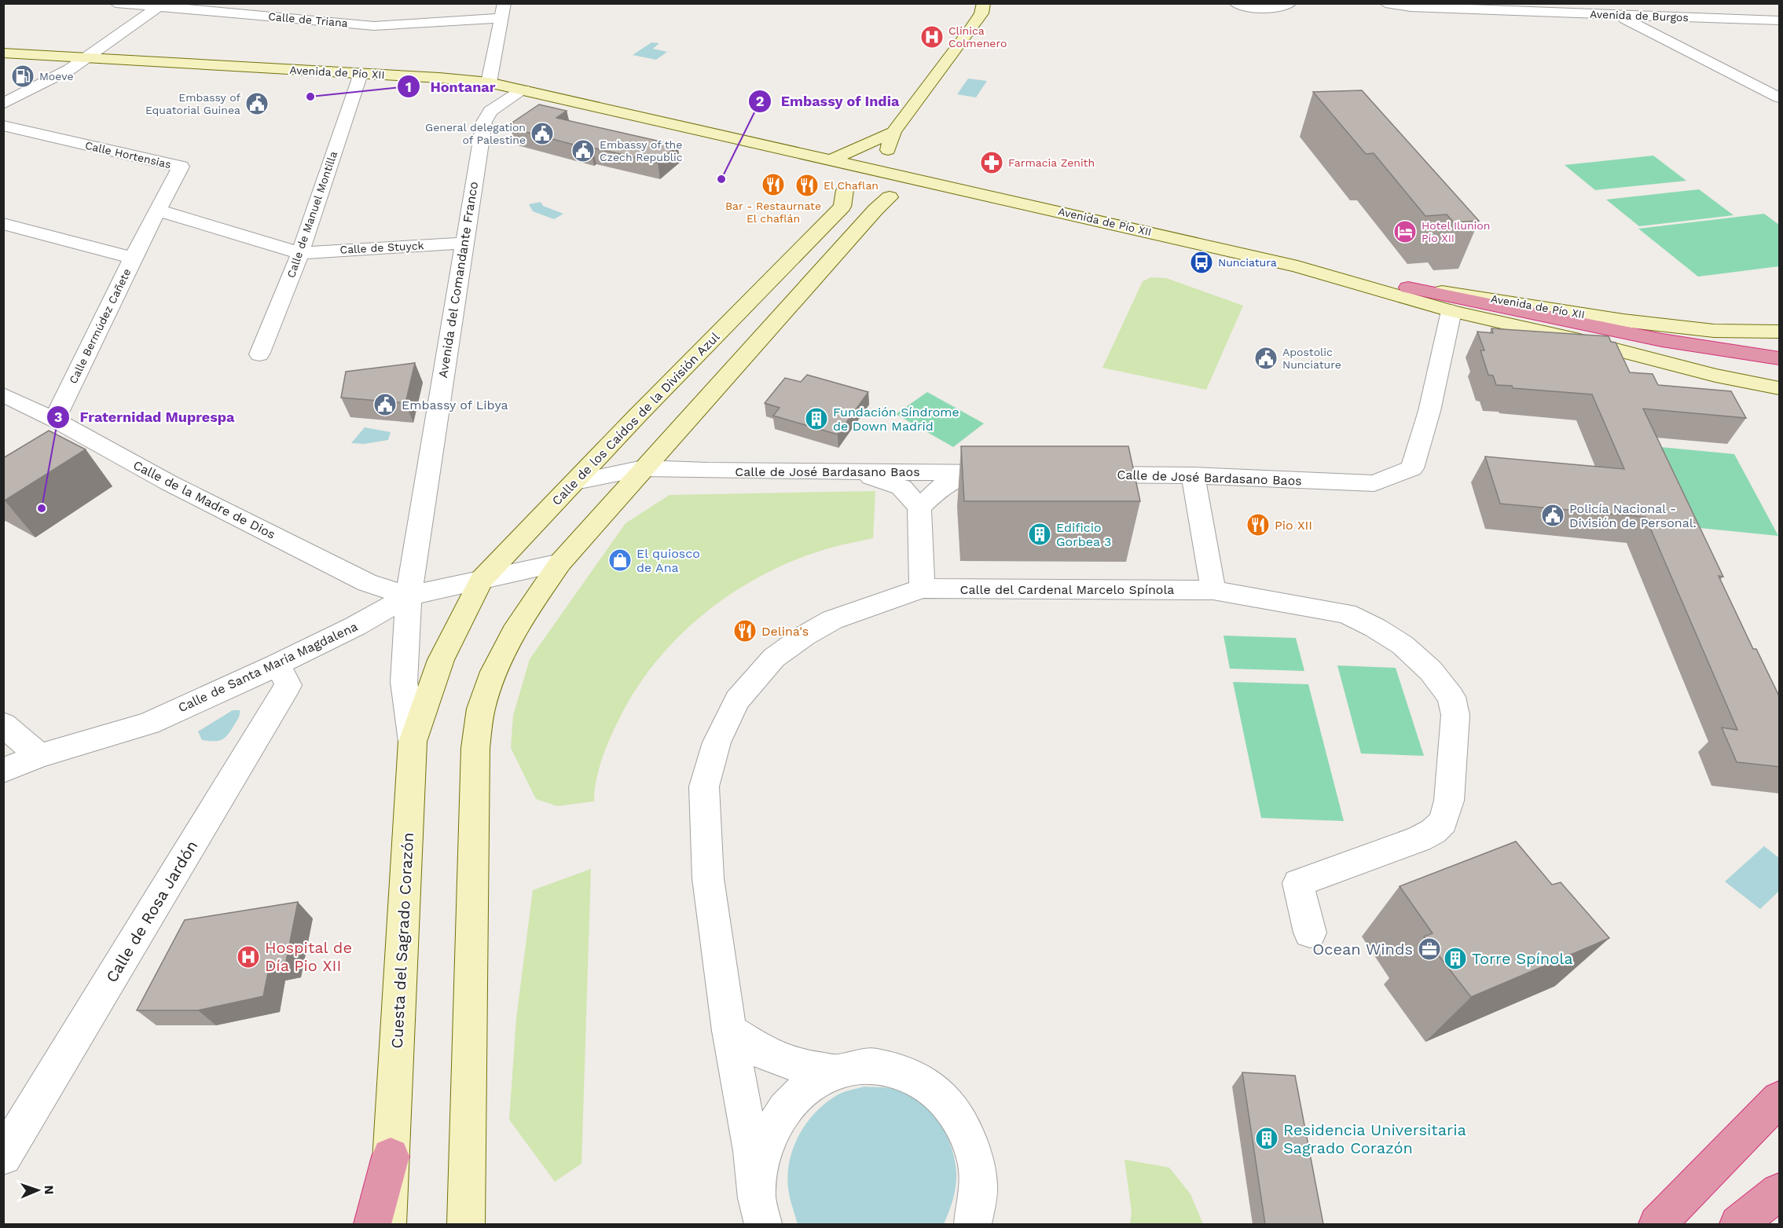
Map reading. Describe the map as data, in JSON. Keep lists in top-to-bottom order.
{
  "streets": {
    "main road": ["Avenida de Pío XII", "Calle de los Caídos de la División Azul", "Cuesta del Sagrado Corazón"],
    "street": [
      "Avenida de Burgos",
      "Calle de Triana",
      "Calle Hortensias",
      "Calle de Manuel Montilla",
      "Calle de Stuyck",
      "Avenida del Comandante Franco",
      "Calle Bermúdez Cañete",
      "Calle de José Bardasano Baos",
      "Calle de la Madre de Dios",
      "Calle del Cardenal Marcelo Spínola",
      "Calle de Santa María Magdalena",
      "Calle de Rosa Jardón"
    ]
  },
  "crossings": [
    ["Avenida de Pío XII", "Calle de Manuel Montilla"],
    ["Avenida de Pío XII", "Avenida del Comandante Franco"],
    ["Avenida de Pío XII", "Calle de José Bardasano Baos"],
    ["Calle Hortensias", "Calle Bermúdez Cañete"],
    ["Calle de Manuel Montilla", "Calle de Stuyck"],
    ["Calle de Stuyck", "Avenida del Comandante Franco"],
    ["Avenida del Comandante Franco", "Calle de la Madre de Dios"],
    ["Avenida del Comandante Franco", "Calle de Santa María Magdalena"],
    ["Avenida del Comandante Franco", "Cuesta del Sagrado Corazón"],
    ["Calle Bermúdez Cañete", "Calle de la Madre de Dios"],
    ["Calle de los Caídos de la División Azul", "Calle de José Bardasano Baos"],
    ["Calle de los Caídos de la División Azul", "Calle de Santa María Magdalena"],
    ["Calle de los Caídos de la División Azul", "Cuesta del Sagrado Corazón"],
    ["Calle de la Madre de Dios", "Calle de Santa María Magdalena"],
    ["Calle de Santa María Magdalena", "Calle de Rosa Jardón"]
  ],
  "places": {
    "hospital": ["Clínica Colmenero", "Hospital de Día Pio XII"],
    "fuel station": ["Moeve"],
    "other": ["Hontanar", "Embassy of India", "Fraternidad Muprespa"],
    "public building": [
      "Embassy of Equatorial Guinea",
      "General delegation of Palestine",
      "Embassy of the Czech Republic",
      "Apostolic Nunciature",
      "Embassy of Libya",
      "Policía Nacional - División de Personal."
    ],
    "pharmacy": ["Farmacia Zenith"],
    "restaurant": [
      "Bar - Restaurnate El chaflán",
      "El Chaflan",
      "Pio XII",
      "Delina's"
    ],
    "hotel": ["Hotel Ilunion Pío XII"],
    "bus stop": ["Nunciatura"],
    "building": [
      "Fundación Síndrome de Down Madrid",
      "Edificio Gorbea 3",
      "Torre Spínola",
      "Residencia Universitaria Sagrado Corazón"
    ],
    "shop": ["El quiosco de Ana"],
    "office": ["Ocean Winds"]
  },
  "north": "right"
}
